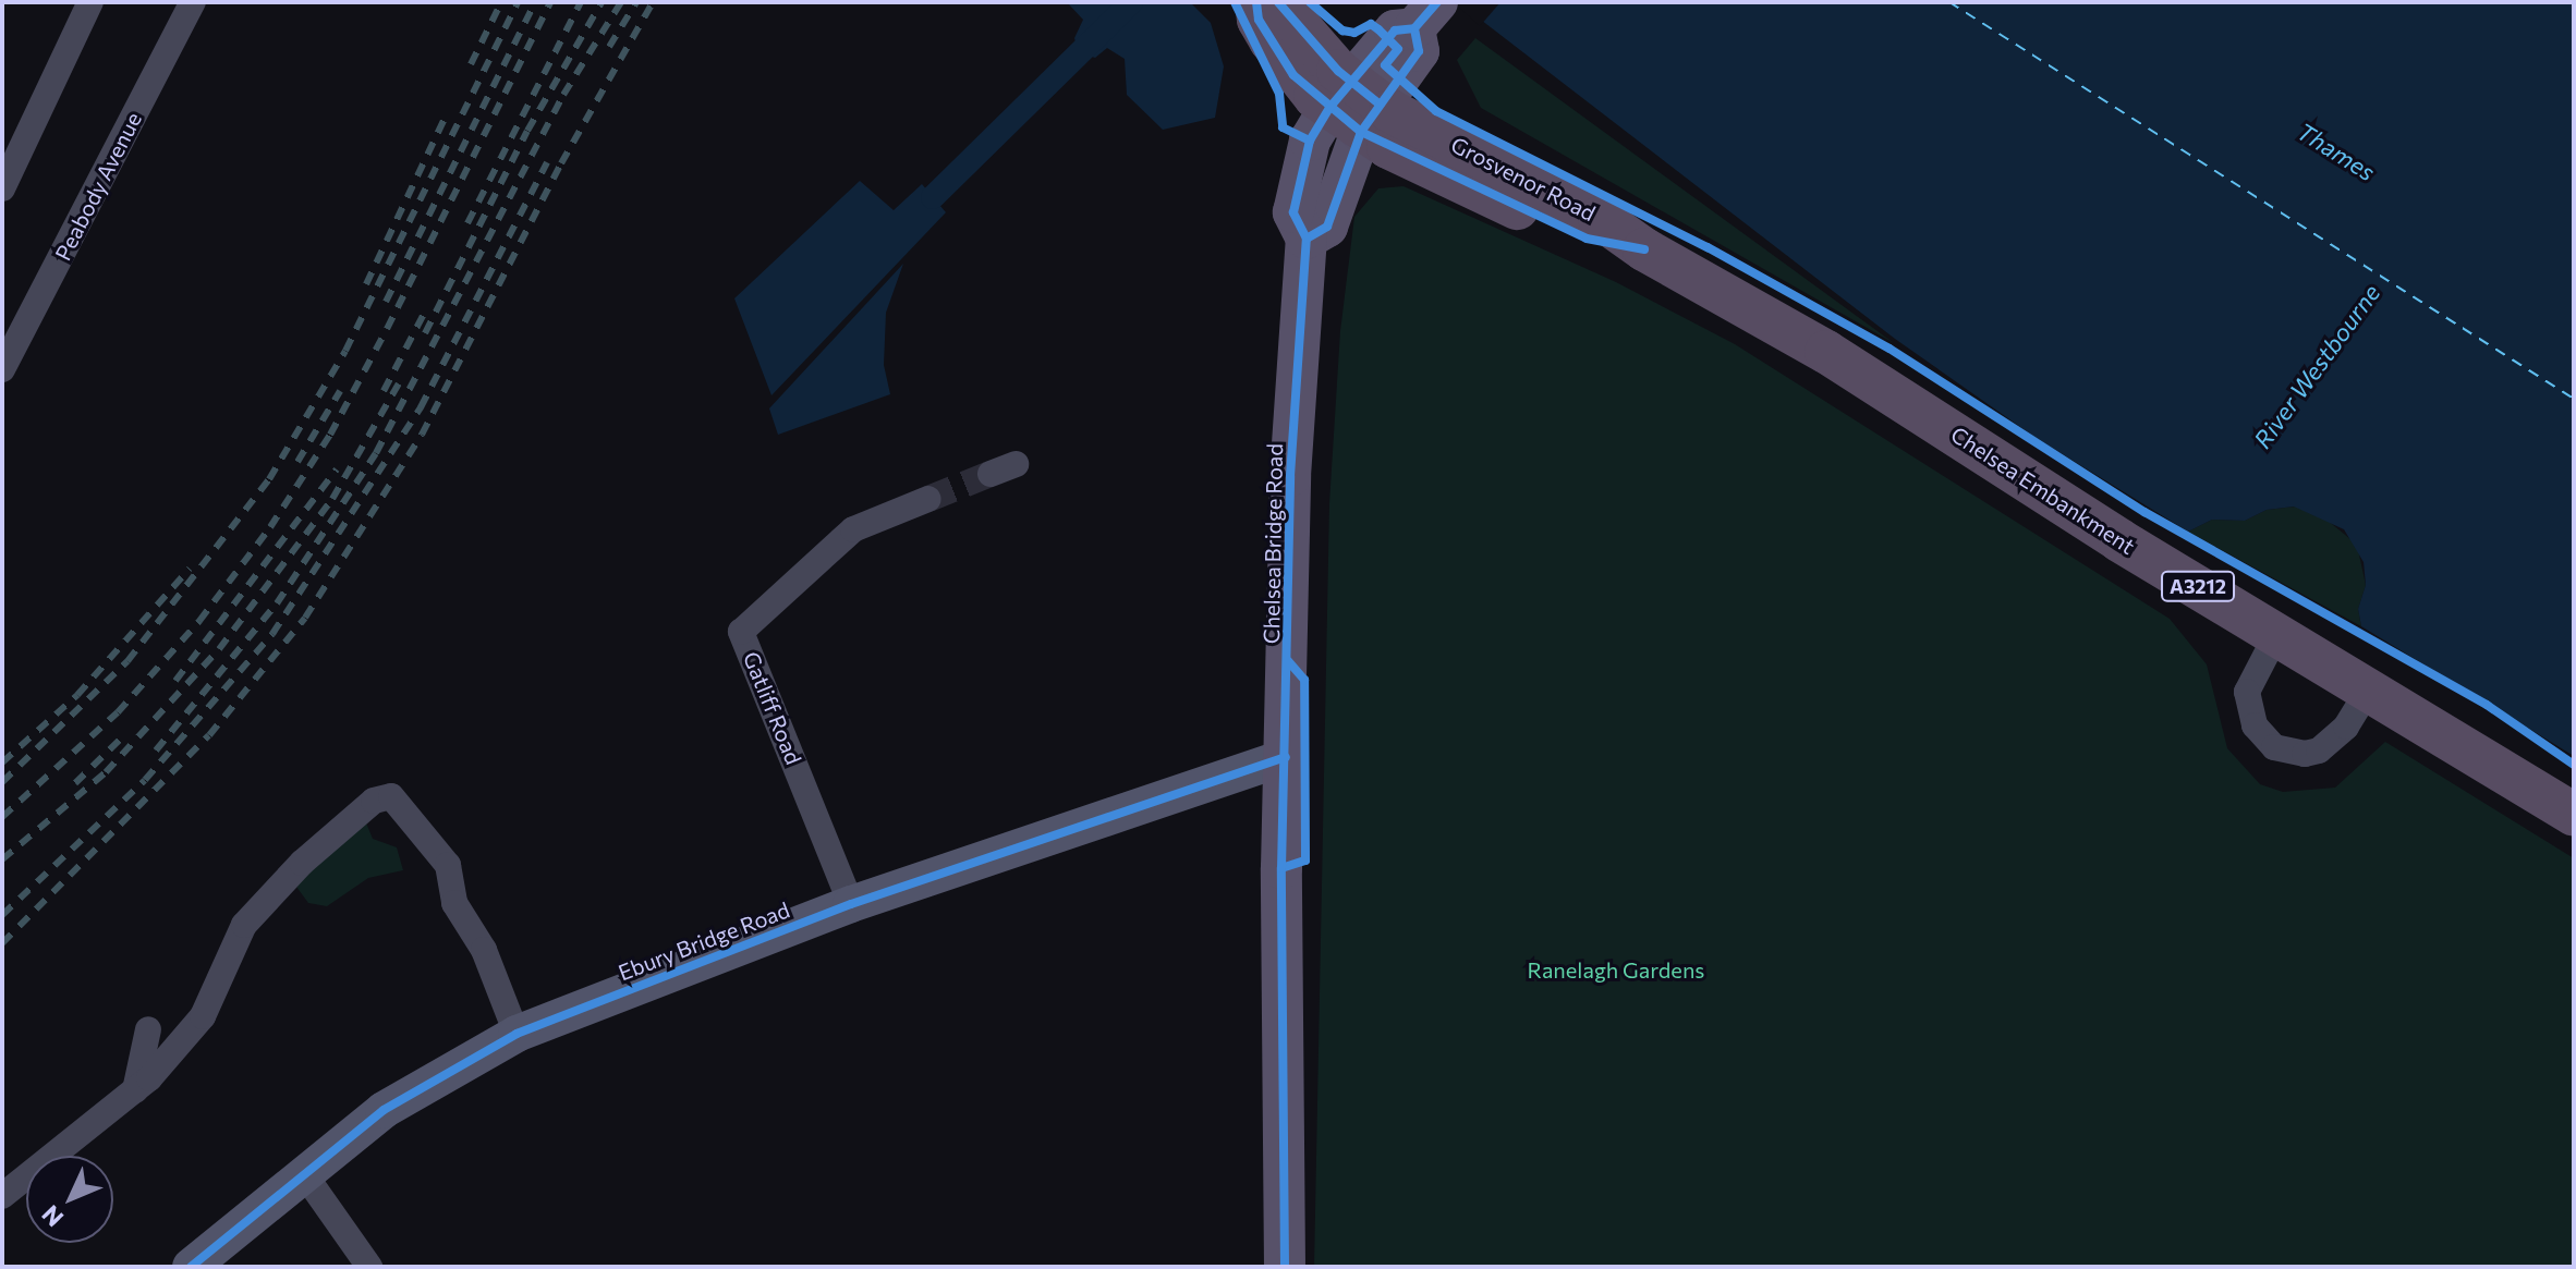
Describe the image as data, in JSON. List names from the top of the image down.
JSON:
{
  "streets": {
    "highway": ["Grosvenor Road", "Chelsea Embankment", "A3212"],
    "main road": ["Chelsea Bridge Road", "Ebury Bridge Road"],
    "street": ["Peabody Avenue", "Gatliff Road"]
  },
  "crossings": [
    ["Grosvenor Road", "Chelsea Embankment"],
    ["Grosvenor Road", "Chelsea Bridge Road"],
    ["Chelsea Bridge Road", "Ebury Bridge Road"],
    ["Gatliff Road", "Ebury Bridge Road"]
  ],
  "water": ["Thames", "River Westbourne"],
  "parks": ["Ranelagh Gardens"],
  "north": "bottom left"
}
